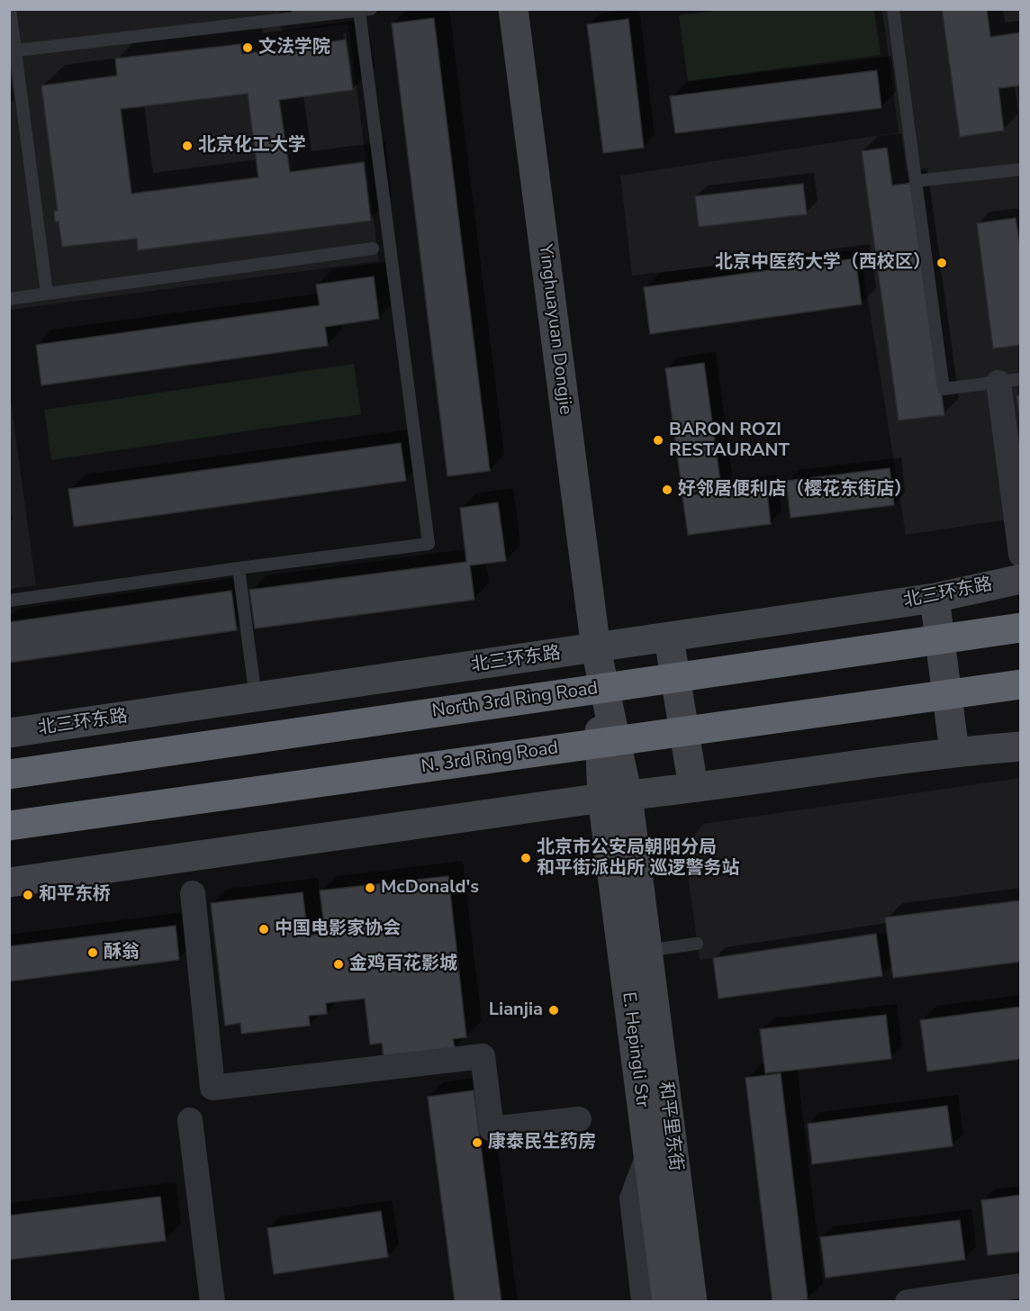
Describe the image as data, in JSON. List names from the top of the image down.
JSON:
{
  "streets": {
    "highway": ["North 3rd Ring Road", "N. 3rd Ring Road"],
    "street": [
      "Yinghuayuan Dongjie",
      "北三环东路",
      "E. Hepingli Str",
      "和平里东街"
    ]
  },
  "crossings": [
    ["Yinghuayuan Dongjie", "北三环东路"],
    ["Yinghuayuan Dongjie", "E. Hepingli Str"],
    ["E. Hepingli Str", "和平里东街"]
  ],
  "places": [
    "文法学院",
    "北京化工大学",
    "北京中医药大学（西校区）",
    "BARON ROZI RESTAURANT",
    "好邻居便利店（樱花东街店）",
    "北京市公安局朝阳分局 和平街派出所 巡逻警务站",
    "McDonald's",
    "和平东桥",
    "中国电影家协会",
    "酥翁",
    "金鸡百花影城",
    "Lianjia",
    "康泰民生药房"
  ]
}
